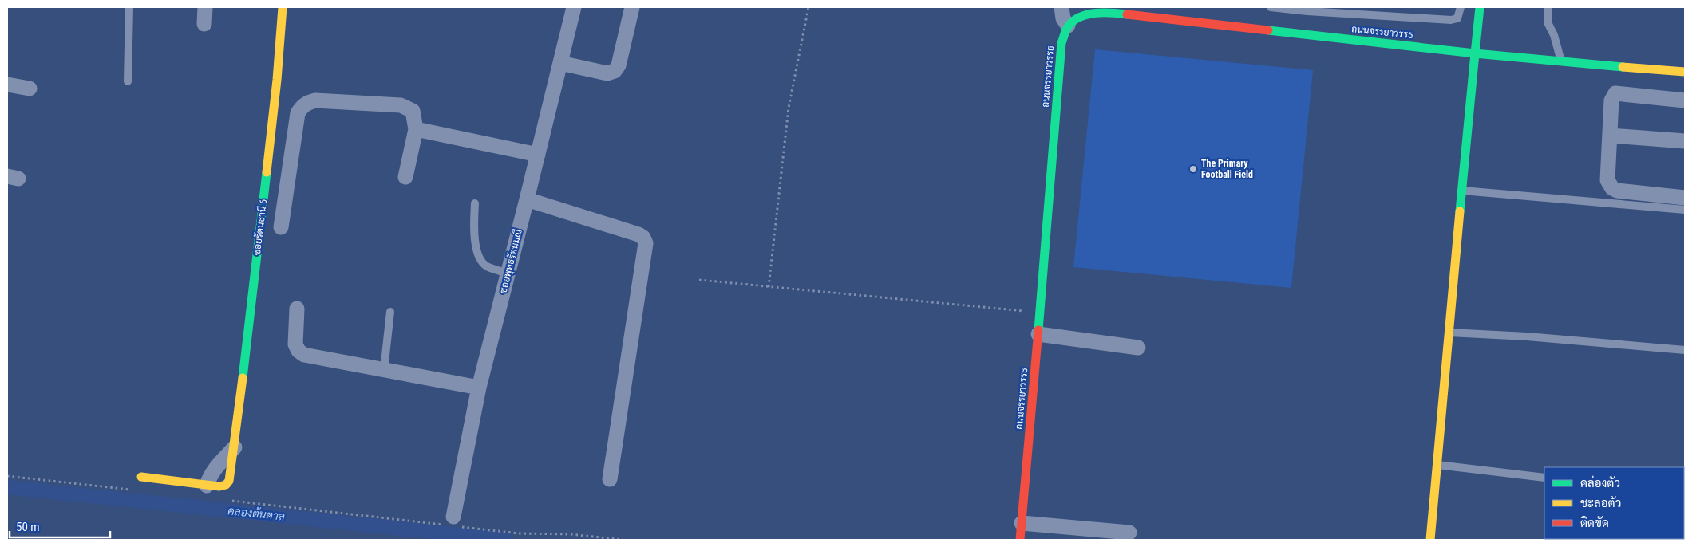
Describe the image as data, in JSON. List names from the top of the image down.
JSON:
{
  "streets": {
    "street": ["ถนนจรรยาวรรธ", "ซอยรัตนธานี 6", "ซอยพุทธรัตนมณี"]
  },
  "water": ["คลองต้นตาล"],
  "places": ["The Primary Football Field"],
  "legend": ["คล่องตัว", "ชะลอตัว", "ติดขัด"],
  "scale_bar": "50 m"
}
